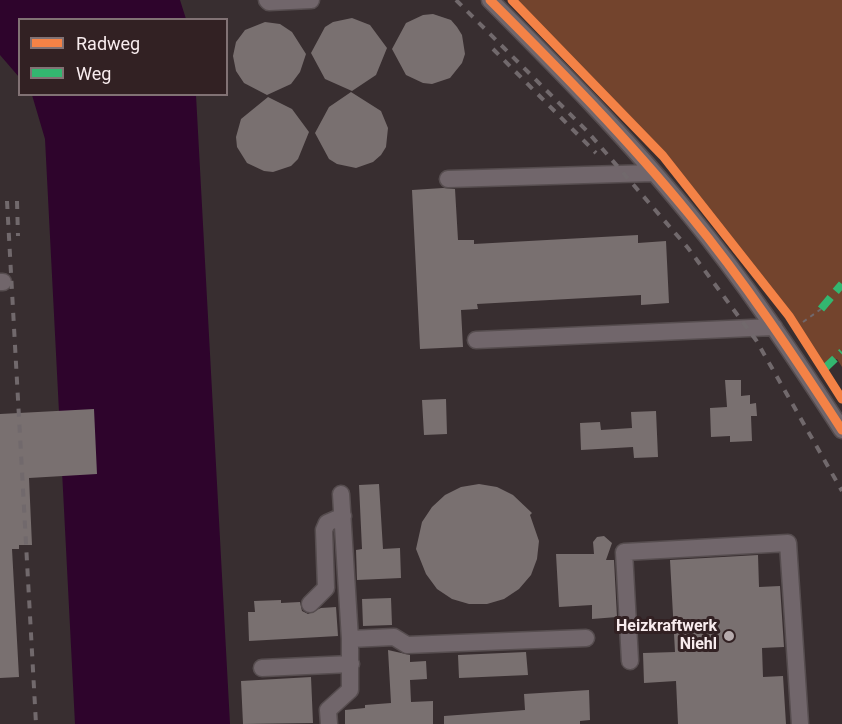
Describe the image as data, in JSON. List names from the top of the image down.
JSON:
{
  "places": ["Heizkraftwerk Niehl"],
  "legend": ["Radweg", "Weg"]
}
